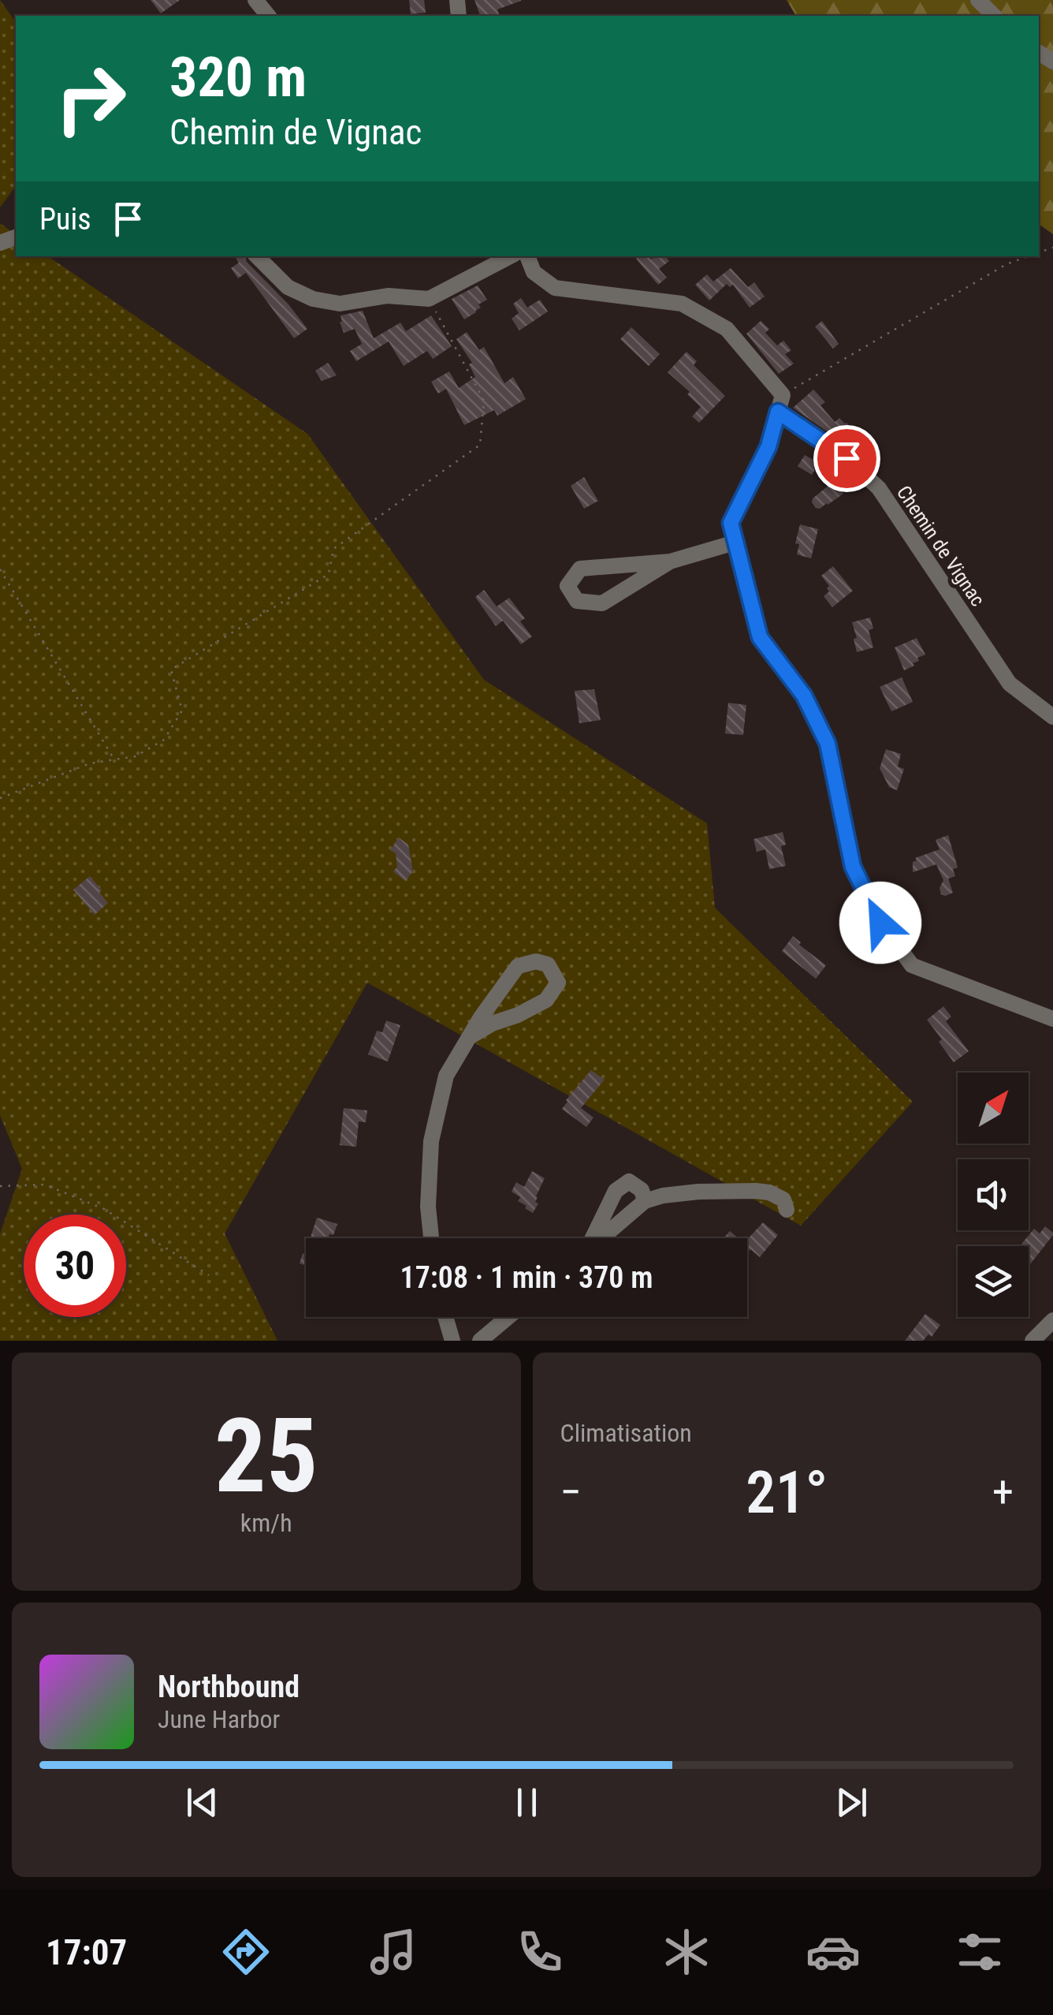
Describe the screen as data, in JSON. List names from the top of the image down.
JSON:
{
  "streets": {
    "street": ["Chemin de Vignac"]
  },
  "north": "top right",
  "page": {
    "turn": ["320 m", "Chemin de Vignac"],
    "then": "Puis",
    "limit": "30",
    "trip": "17:08 · 1 min · 370 m",
    "tile": [
      ["25", "km/h"],
      "Climatisation"
    ],
    "heat": ["−", "21°", "+"],
    "song": ["Northbound", "June Harbor"],
    "tabs": "17:07"
  }
}
